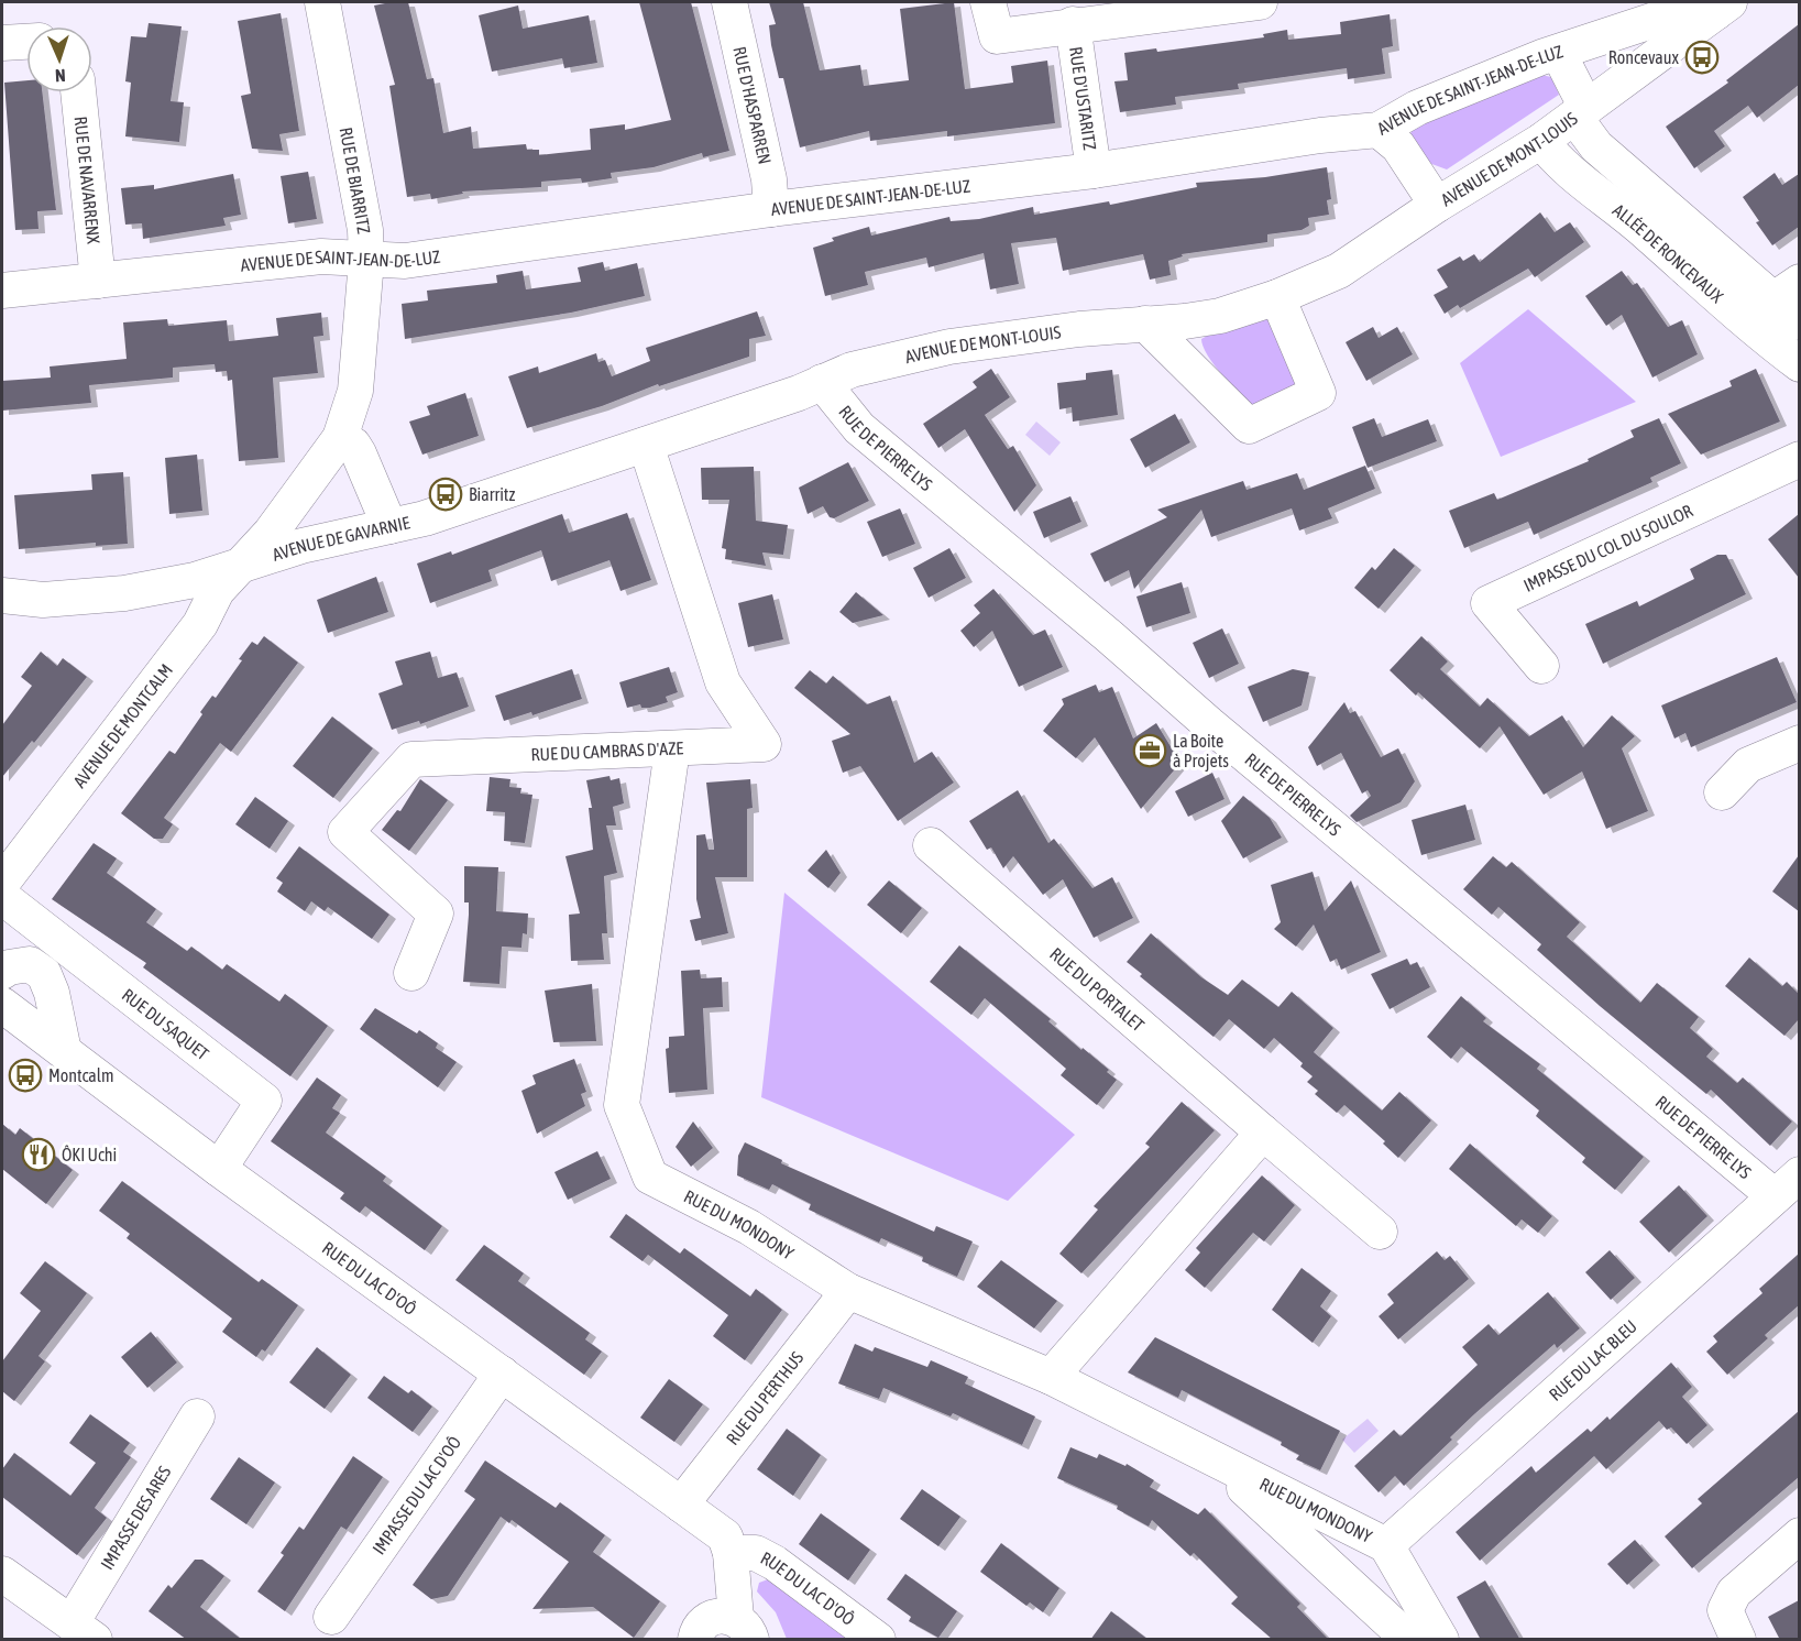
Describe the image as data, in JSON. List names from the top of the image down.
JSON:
{
  "streets": {
    "street": [
      "AVENUE DE SAINT-JEAN-DE-LUZ",
      "RUE D'USTARITZ",
      "RUE D'HASPARREN",
      "AVENUE DE MONT-LOUIS",
      "RUE DE NAVARRENX",
      "RUE DE BIARRITZ",
      "ALLÉE DE RONCEVAUX",
      "RUE DE PIERRE LYS",
      "AVENUE DE GAVARNIE",
      "IMPASSE DU COL DU SOULOR",
      "AVENUE DE MONTCALM",
      "RUE DU CAMBRAS D'AZE",
      "RUE DU PORTALET",
      "RUE DU SAQUET",
      "RUE DU MONDONY",
      "RUE DU LAC D'OÔ",
      "RUE DU LAC BLEU",
      "RUE DU PERTHUS",
      "IMPASSE DU LAC D'OÔ",
      "IMPASSE DES ARES"
    ]
  },
  "crossings": [
    ["AVENUE DE SAINT-JEAN-DE-LUZ", "RUE D'USTARITZ"],
    ["AVENUE DE SAINT-JEAN-DE-LUZ", "RUE D'HASPARREN"],
    ["AVENUE DE SAINT-JEAN-DE-LUZ", "AVENUE DE MONT-LOUIS"],
    ["AVENUE DE SAINT-JEAN-DE-LUZ", "RUE DE NAVARRENX"],
    ["AVENUE DE SAINT-JEAN-DE-LUZ", "RUE DE BIARRITZ"],
    ["AVENUE DE SAINT-JEAN-DE-LUZ", "ALLÉE DE RONCEVAUX"],
    ["AVENUE DE MONT-LOUIS", "ALLÉE DE RONCEVAUX"],
    ["AVENUE DE MONT-LOUIS", "RUE DE PIERRE LYS"],
    ["AVENUE DE MONT-LOUIS", "AVENUE DE GAVARNIE"],
    ["RUE DE BIARRITZ", "AVENUE DE GAVARNIE"],
    ["RUE DE BIARRITZ", "AVENUE DE MONTCALM"],
    ["RUE DE PIERRE LYS", "AVENUE DE GAVARNIE"],
    ["RUE DE PIERRE LYS", "RUE DU LAC BLEU"],
    ["AVENUE DE GAVARNIE", "AVENUE DE MONTCALM"],
    ["AVENUE DE GAVARNIE", "RUE DU CAMBRAS D'AZE"],
    ["RUE DU CAMBRAS D'AZE", "RUE DU MONDONY"],
    ["RUE DU SAQUET", "RUE DU LAC D'OÔ"],
    ["RUE DU MONDONY", "RUE DU LAC BLEU"],
    ["RUE DU MONDONY", "RUE DU PERTHUS"],
    ["RUE DU LAC D'OÔ", "RUE DU PERTHUS"],
    ["RUE DU LAC D'OÔ", "IMPASSE DU LAC D'OÔ"]
  ],
  "places": {
    "bus stop": ["Roncevaux", "Biarritz", "Montcalm"],
    "office": ["La Boite à Projets"],
    "restaurant": ["ÔKI Uchi"]
  },
  "north": "bottom"
}
